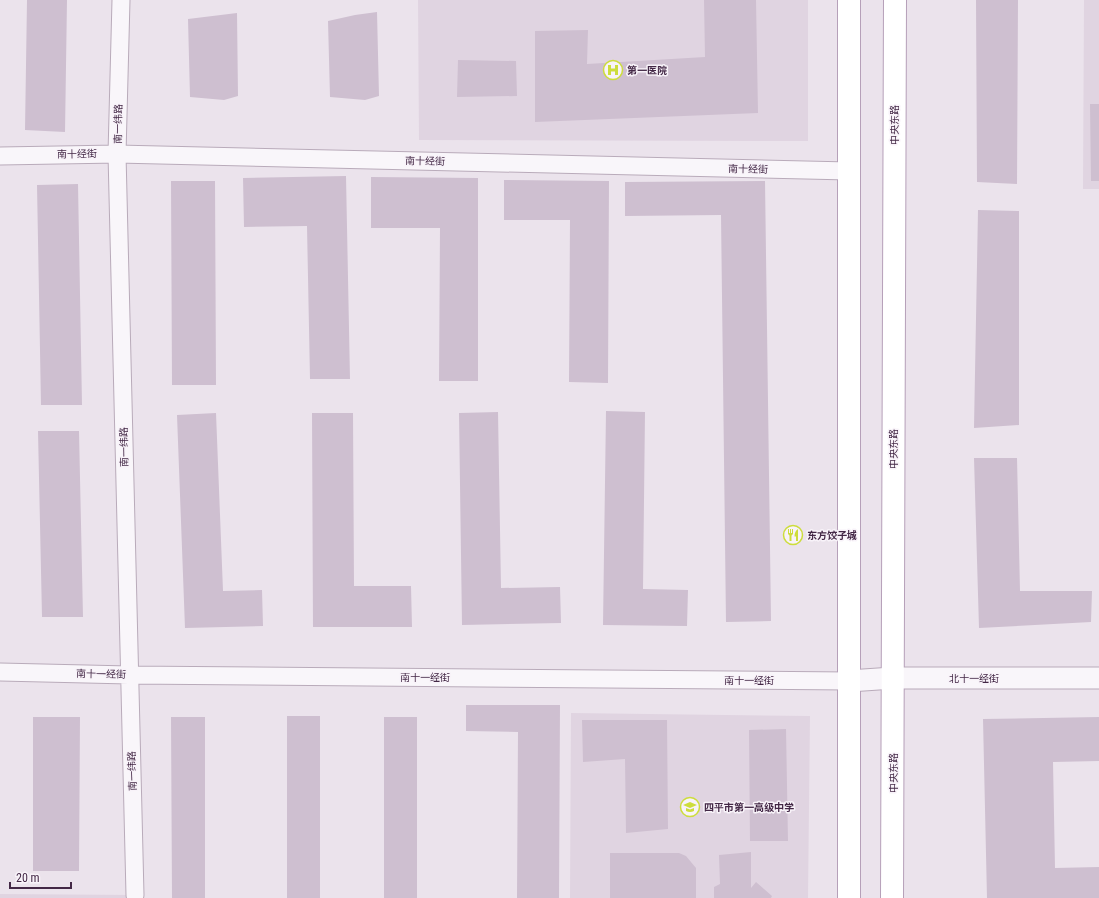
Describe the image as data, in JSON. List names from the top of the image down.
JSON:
{
  "streets": {
    "main road": ["中央东路"],
    "street": [
      "南一纬路",
      "南十经街",
      "南十一经街",
      "北十一经街"
    ]
  },
  "crossings": [
    ["南一纬路", "南十经街"],
    ["南一纬路", "南十一经街"],
    ["中央东路", "北十一经街"],
    ["南十一经街", "北十一经街"]
  ],
  "places": {
    "hospital": ["第一医院"],
    "restaurant": ["东方饺子城"],
    "school or university": ["四平市第一高级中学"]
  },
  "scale_bar": "20 m"
}
